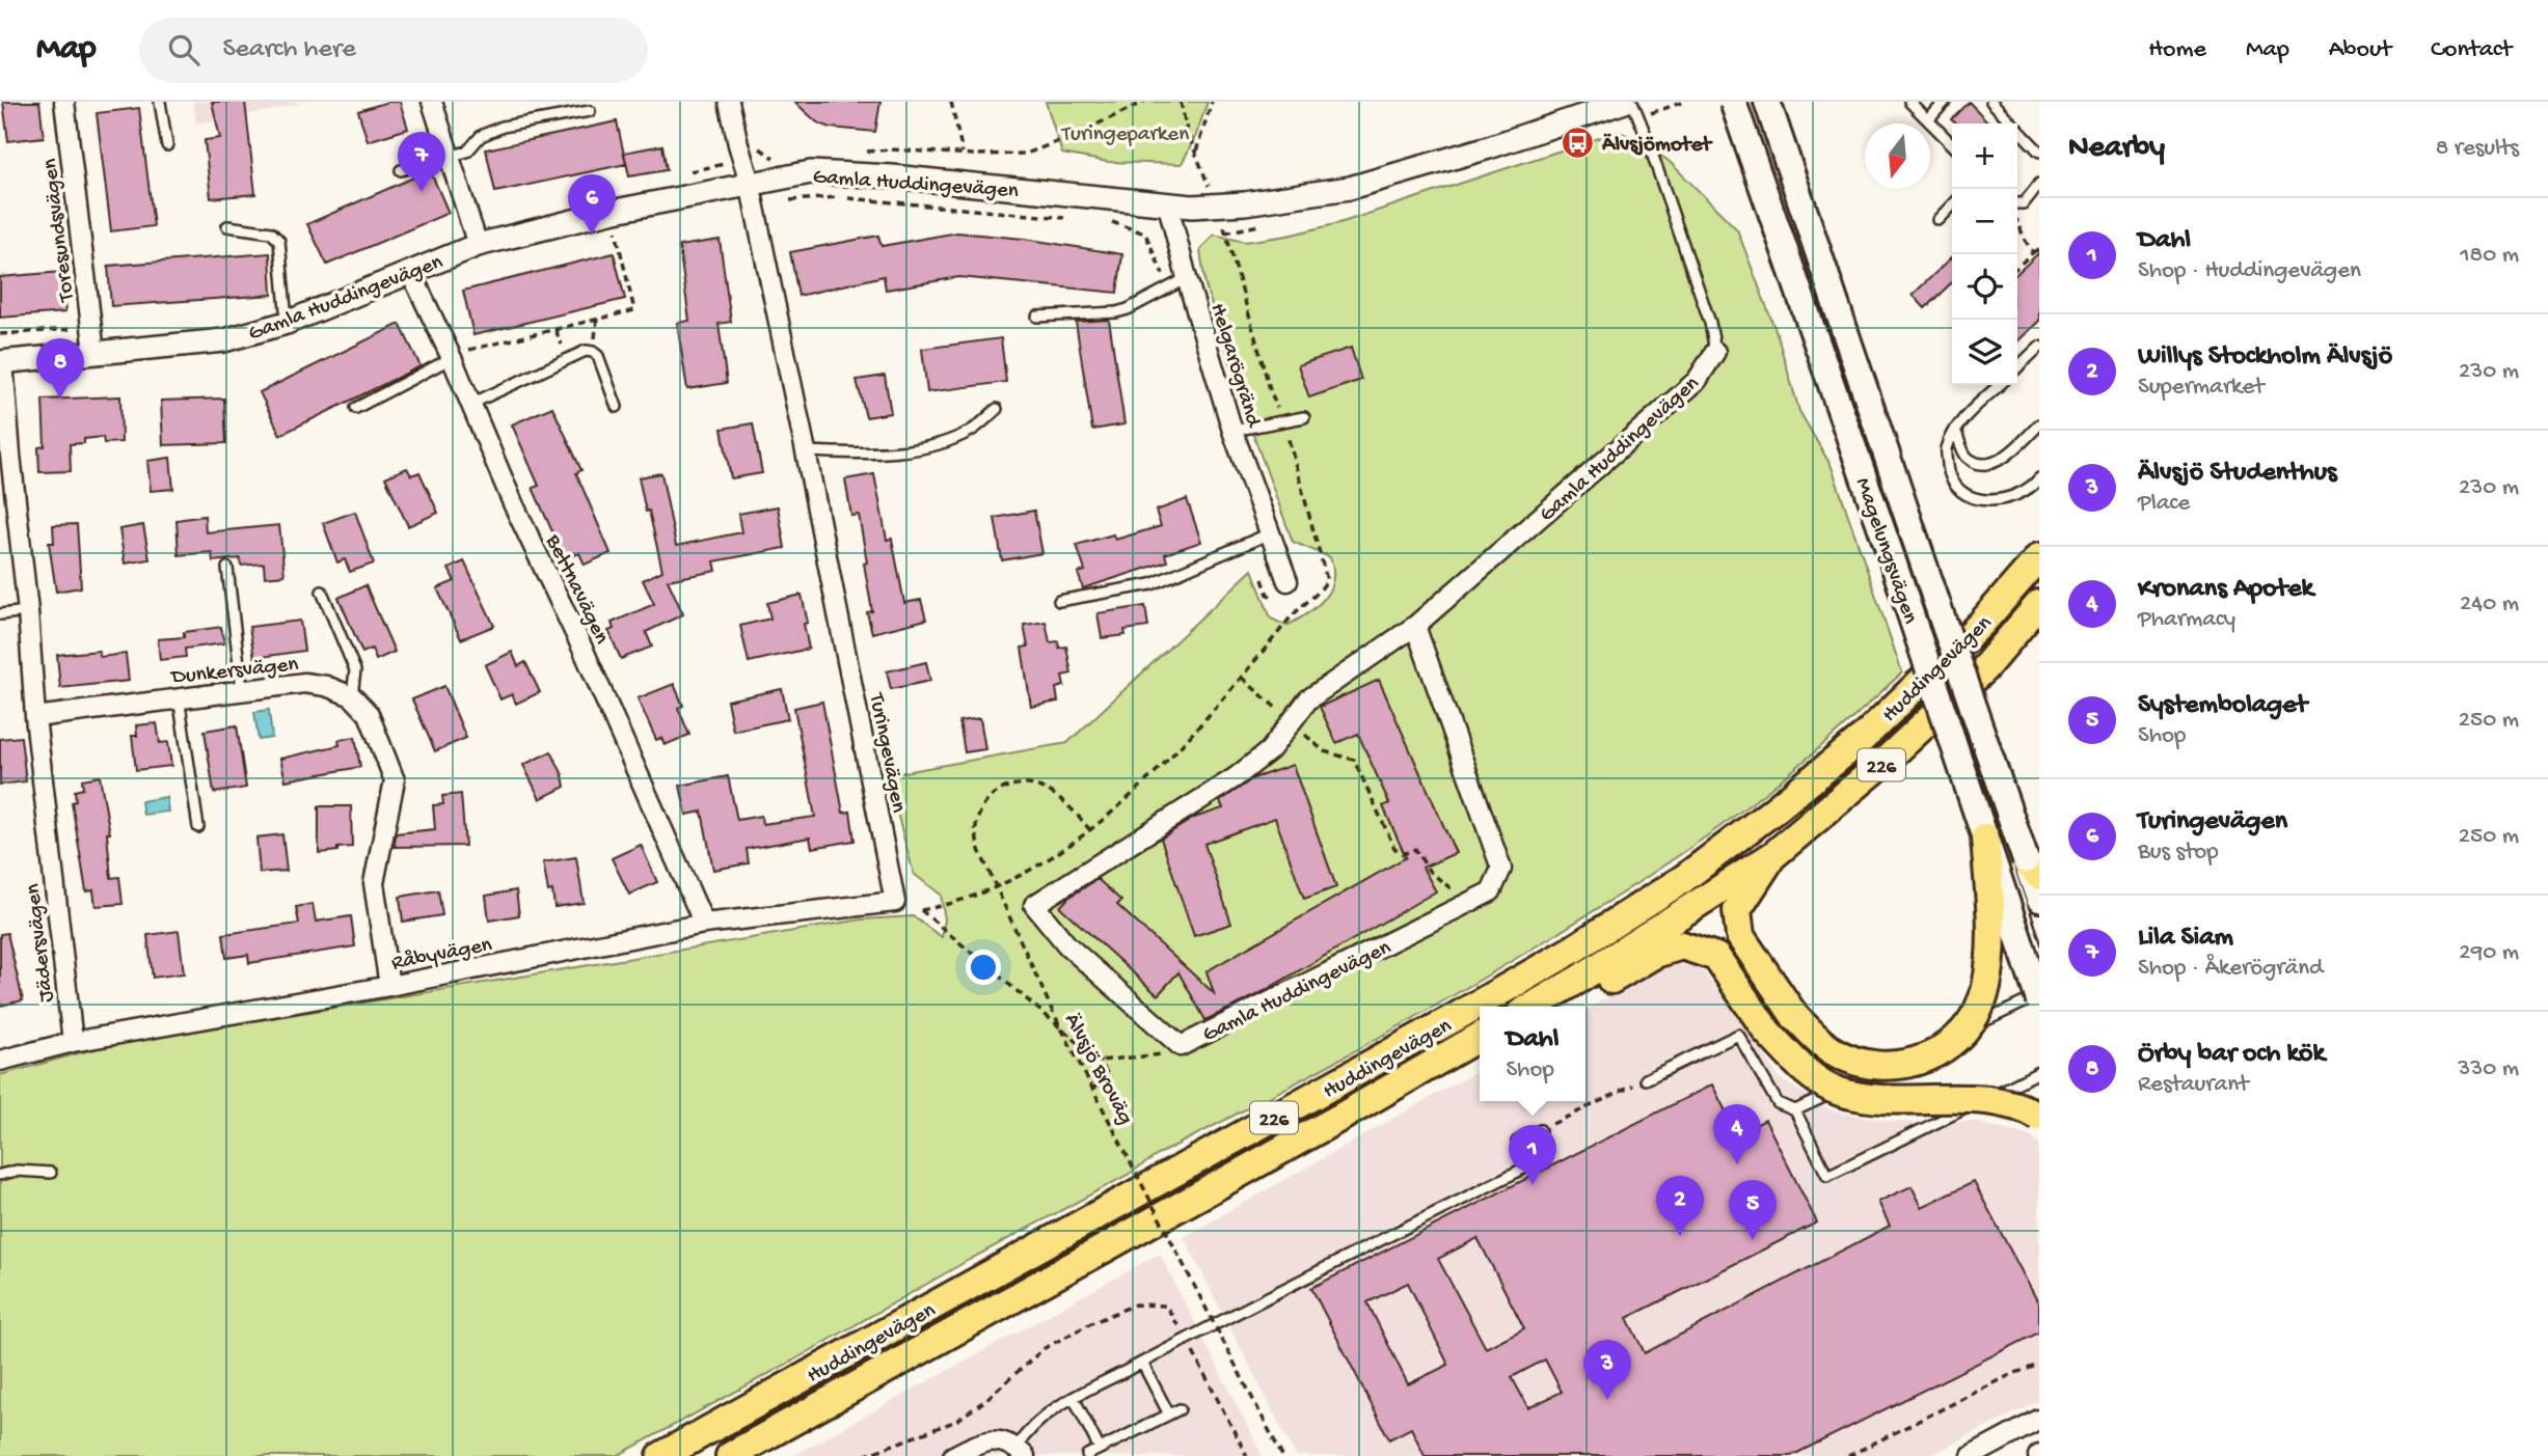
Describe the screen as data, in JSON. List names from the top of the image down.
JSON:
{
  "streets": {
    "main road": ["Magelungsvägen", "Huddingevägen", "226"],
    "street": [
      "Gamla Huddingevägen",
      "Toresundsvägen",
      "Helgarögränd",
      "Bettnavägen",
      "Dunkersvägen",
      "Turingevägen",
      "Jädersvägen",
      "Råbyvägen"
    ],
    "path": ["Älvsjö Broväg"]
  },
  "crossings": [
    ["Gamla Huddingevägen", "Toresundsvägen"],
    ["Gamla Huddingevägen", "Helgarögränd"],
    ["Gamla Huddingevägen", "Bettnavägen"],
    ["Gamla Huddingevägen", "Turingevägen"],
    ["Gamla Huddingevägen", "Jädersvägen"],
    ["Bettnavägen", "Råbyvägen"],
    ["Dunkersvägen", "Jädersvägen"],
    ["Turingevägen", "Råbyvägen"],
    ["Jädersvägen", "Råbyvägen"]
  ],
  "parks": ["Turingeparken"],
  "places": {
    "bus stop": ["Älvsjömotet"]
  },
  "north": "bottom",
  "page": {
    "header": "Map",
    "search": "Search here",
    "nav": [
      "Home",
      "Map",
      "About",
      "Contact"
    ],
    "heading": ["Nearby", "8 results"],
    "map_buttons": ["+", "−"],
    "pins": [
      "7",
      "6",
      "8",
      "4",
      "1",
      "2",
      "5",
      "3"
    ],
    "list": [
      {
        "mark": "1",
        "name": "Dahl",
        "note": "Shop · Huddingevägen",
        "value": "180 m"
      },
      {
        "mark": "2",
        "name": "Willys Stockholm Älvsjö",
        "note": "Supermarket",
        "value": "230 m"
      },
      {
        "mark": "3",
        "name": "Älvsjö Studenthus",
        "note": "Place",
        "value": "230 m"
      },
      {
        "mark": "4",
        "name": "Kronans Apotek",
        "note": "Pharmacy",
        "value": "240 m"
      },
      {
        "mark": "5",
        "name": "Systembolaget",
        "note": "Shop",
        "value": "250 m"
      },
      {
        "mark": "6",
        "name": "Turingevägen",
        "note": "Bus stop",
        "value": "250 m"
      },
      {
        "mark": "7",
        "name": "Lila Siam",
        "note": "Shop · Åkerögränd",
        "value": "290 m"
      },
      {
        "mark": "8",
        "name": "Örby bar och kök",
        "note": "Restaurant",
        "value": "330 m"
      }
    ],
    "popup": ["Dahl", "Shop"]
  }
}
